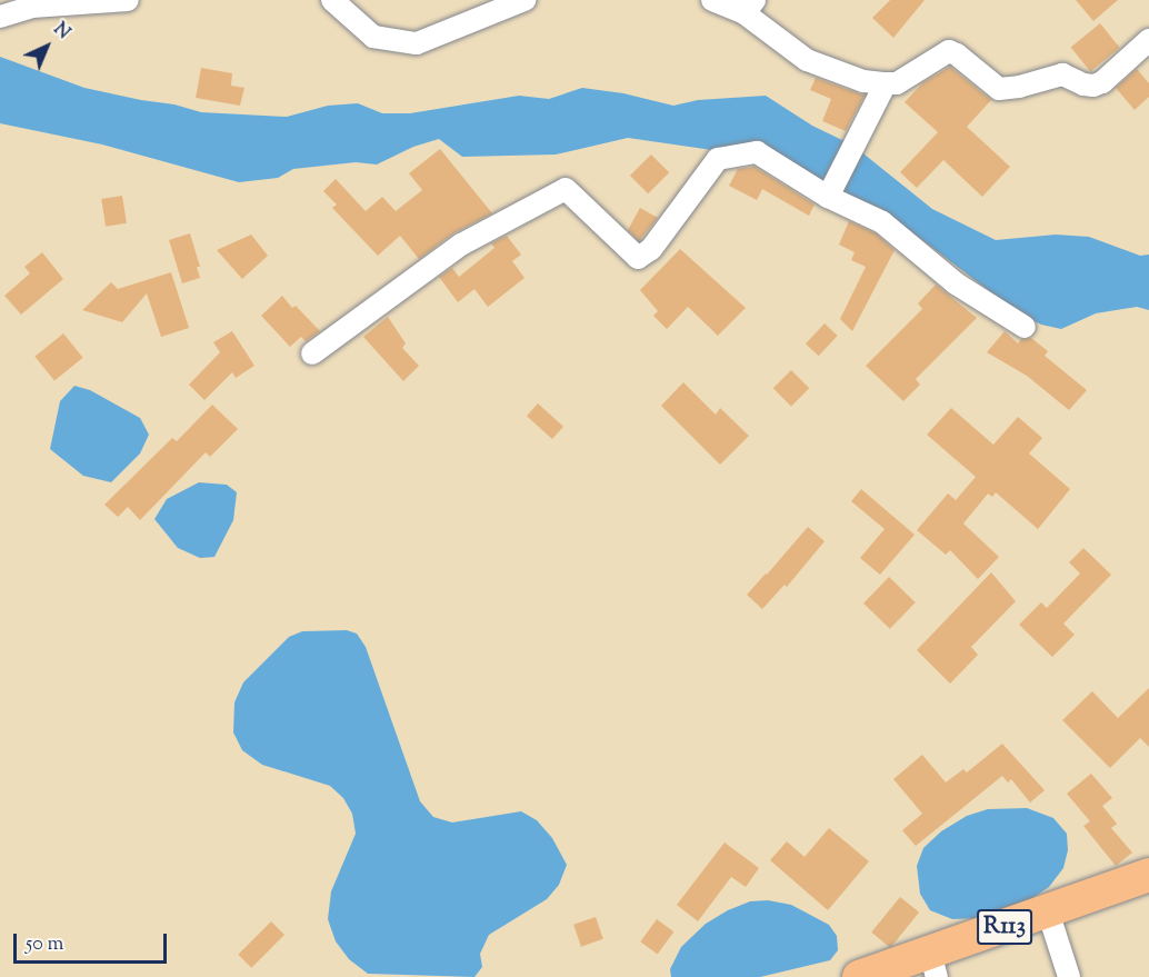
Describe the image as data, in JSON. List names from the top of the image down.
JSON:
{
  "streets": {
    "main road": ["R113"]
  },
  "scale_bar": "50 m",
  "north": "top right"
}
